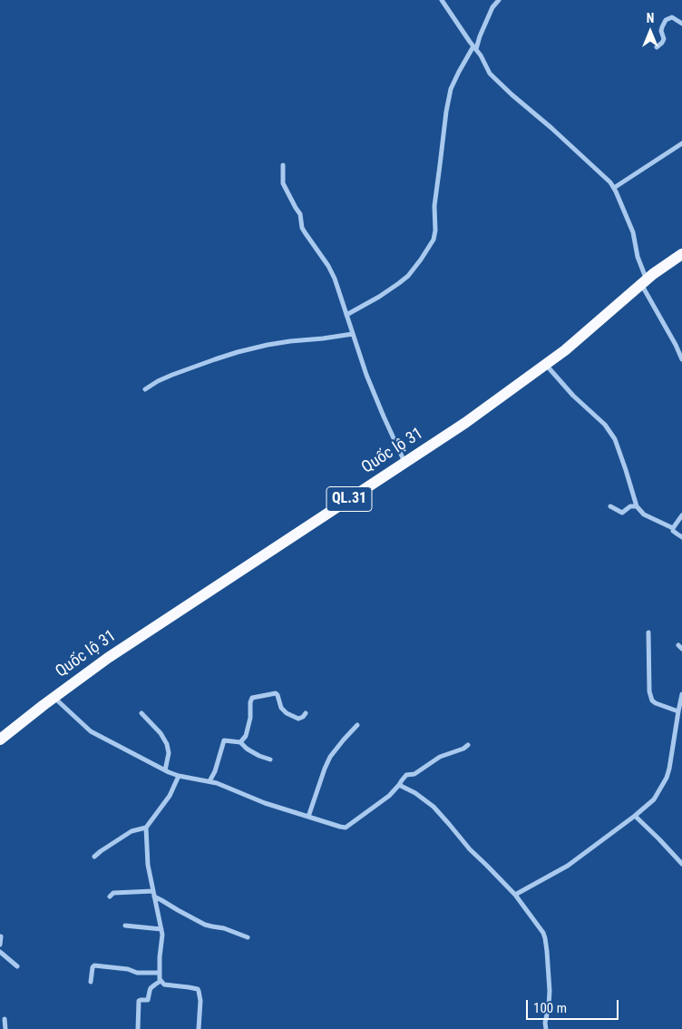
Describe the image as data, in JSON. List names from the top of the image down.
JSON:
{
  "streets": {
    "highway": ["Quốc lộ 31", "QL.31"]
  },
  "scale_bar": "100 m",
  "north": "top"
}
